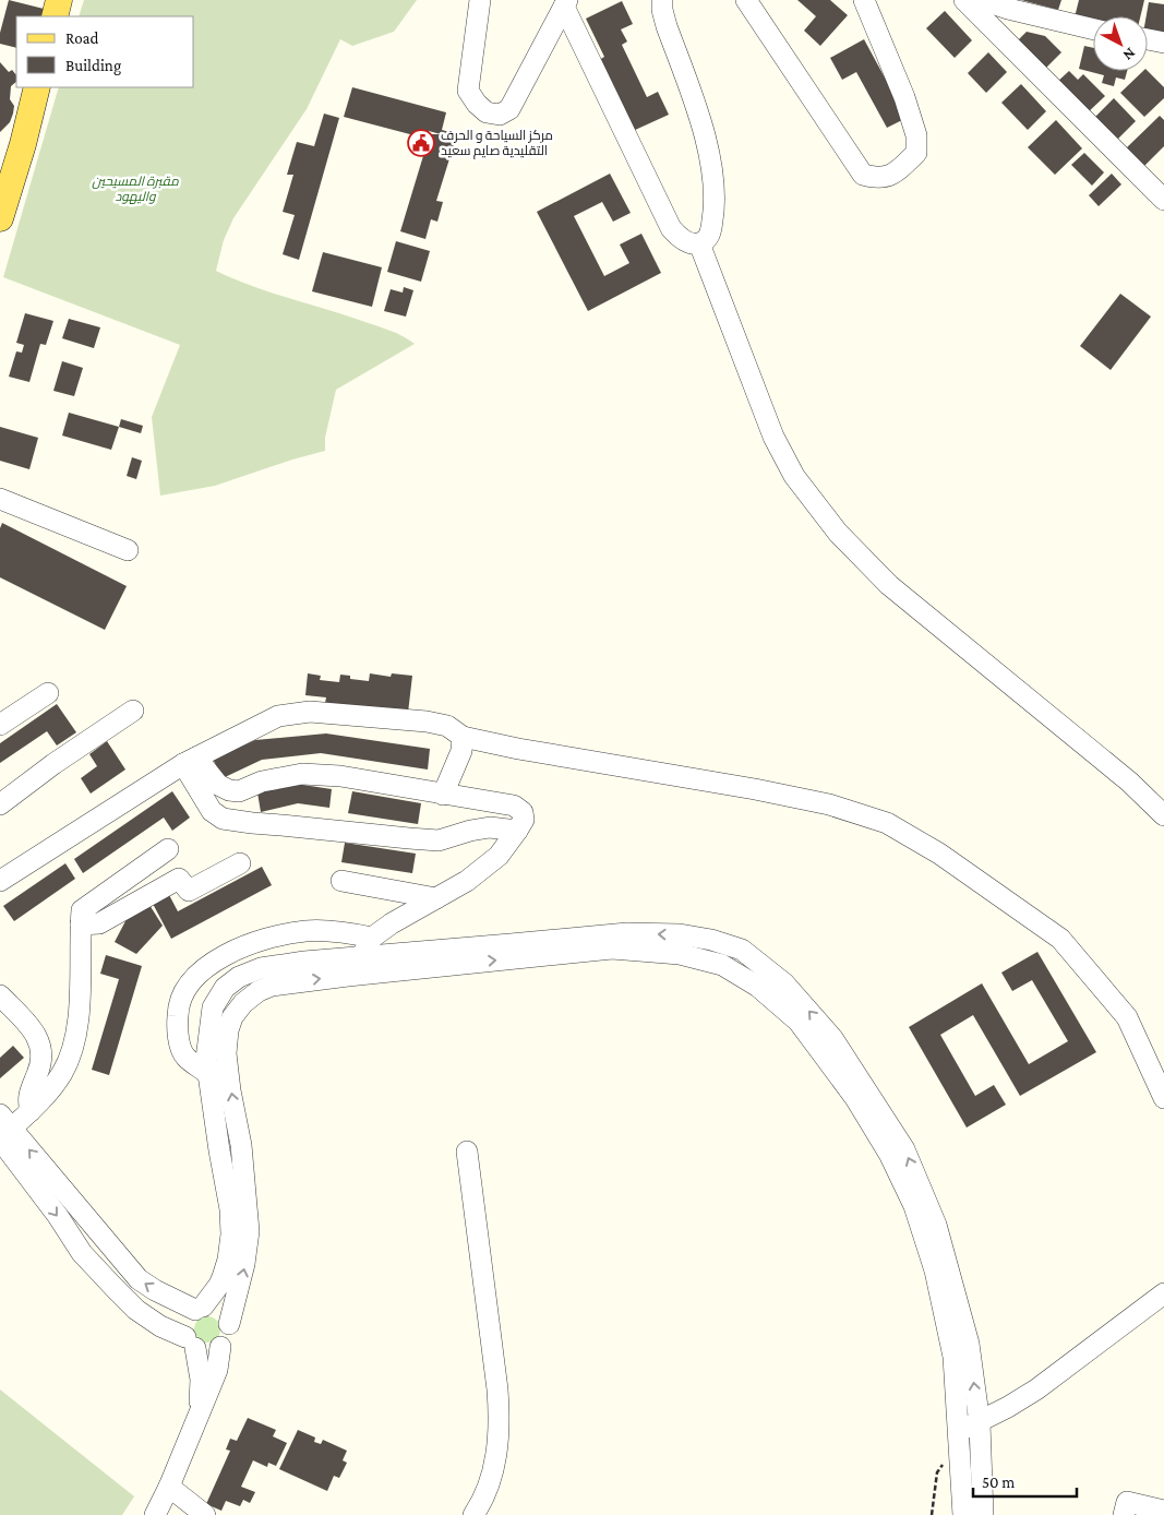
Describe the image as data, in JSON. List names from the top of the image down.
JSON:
{
  "parks": ["مقبرة المسيحين واليهود"],
  "places": {
    "public building": ["مركز السياحة و الحرف التقليدية صايم سعيد"]
  },
  "legend": ["Road", "Building"],
  "scale_bar": "50 m",
  "north": "bottom right"
}
